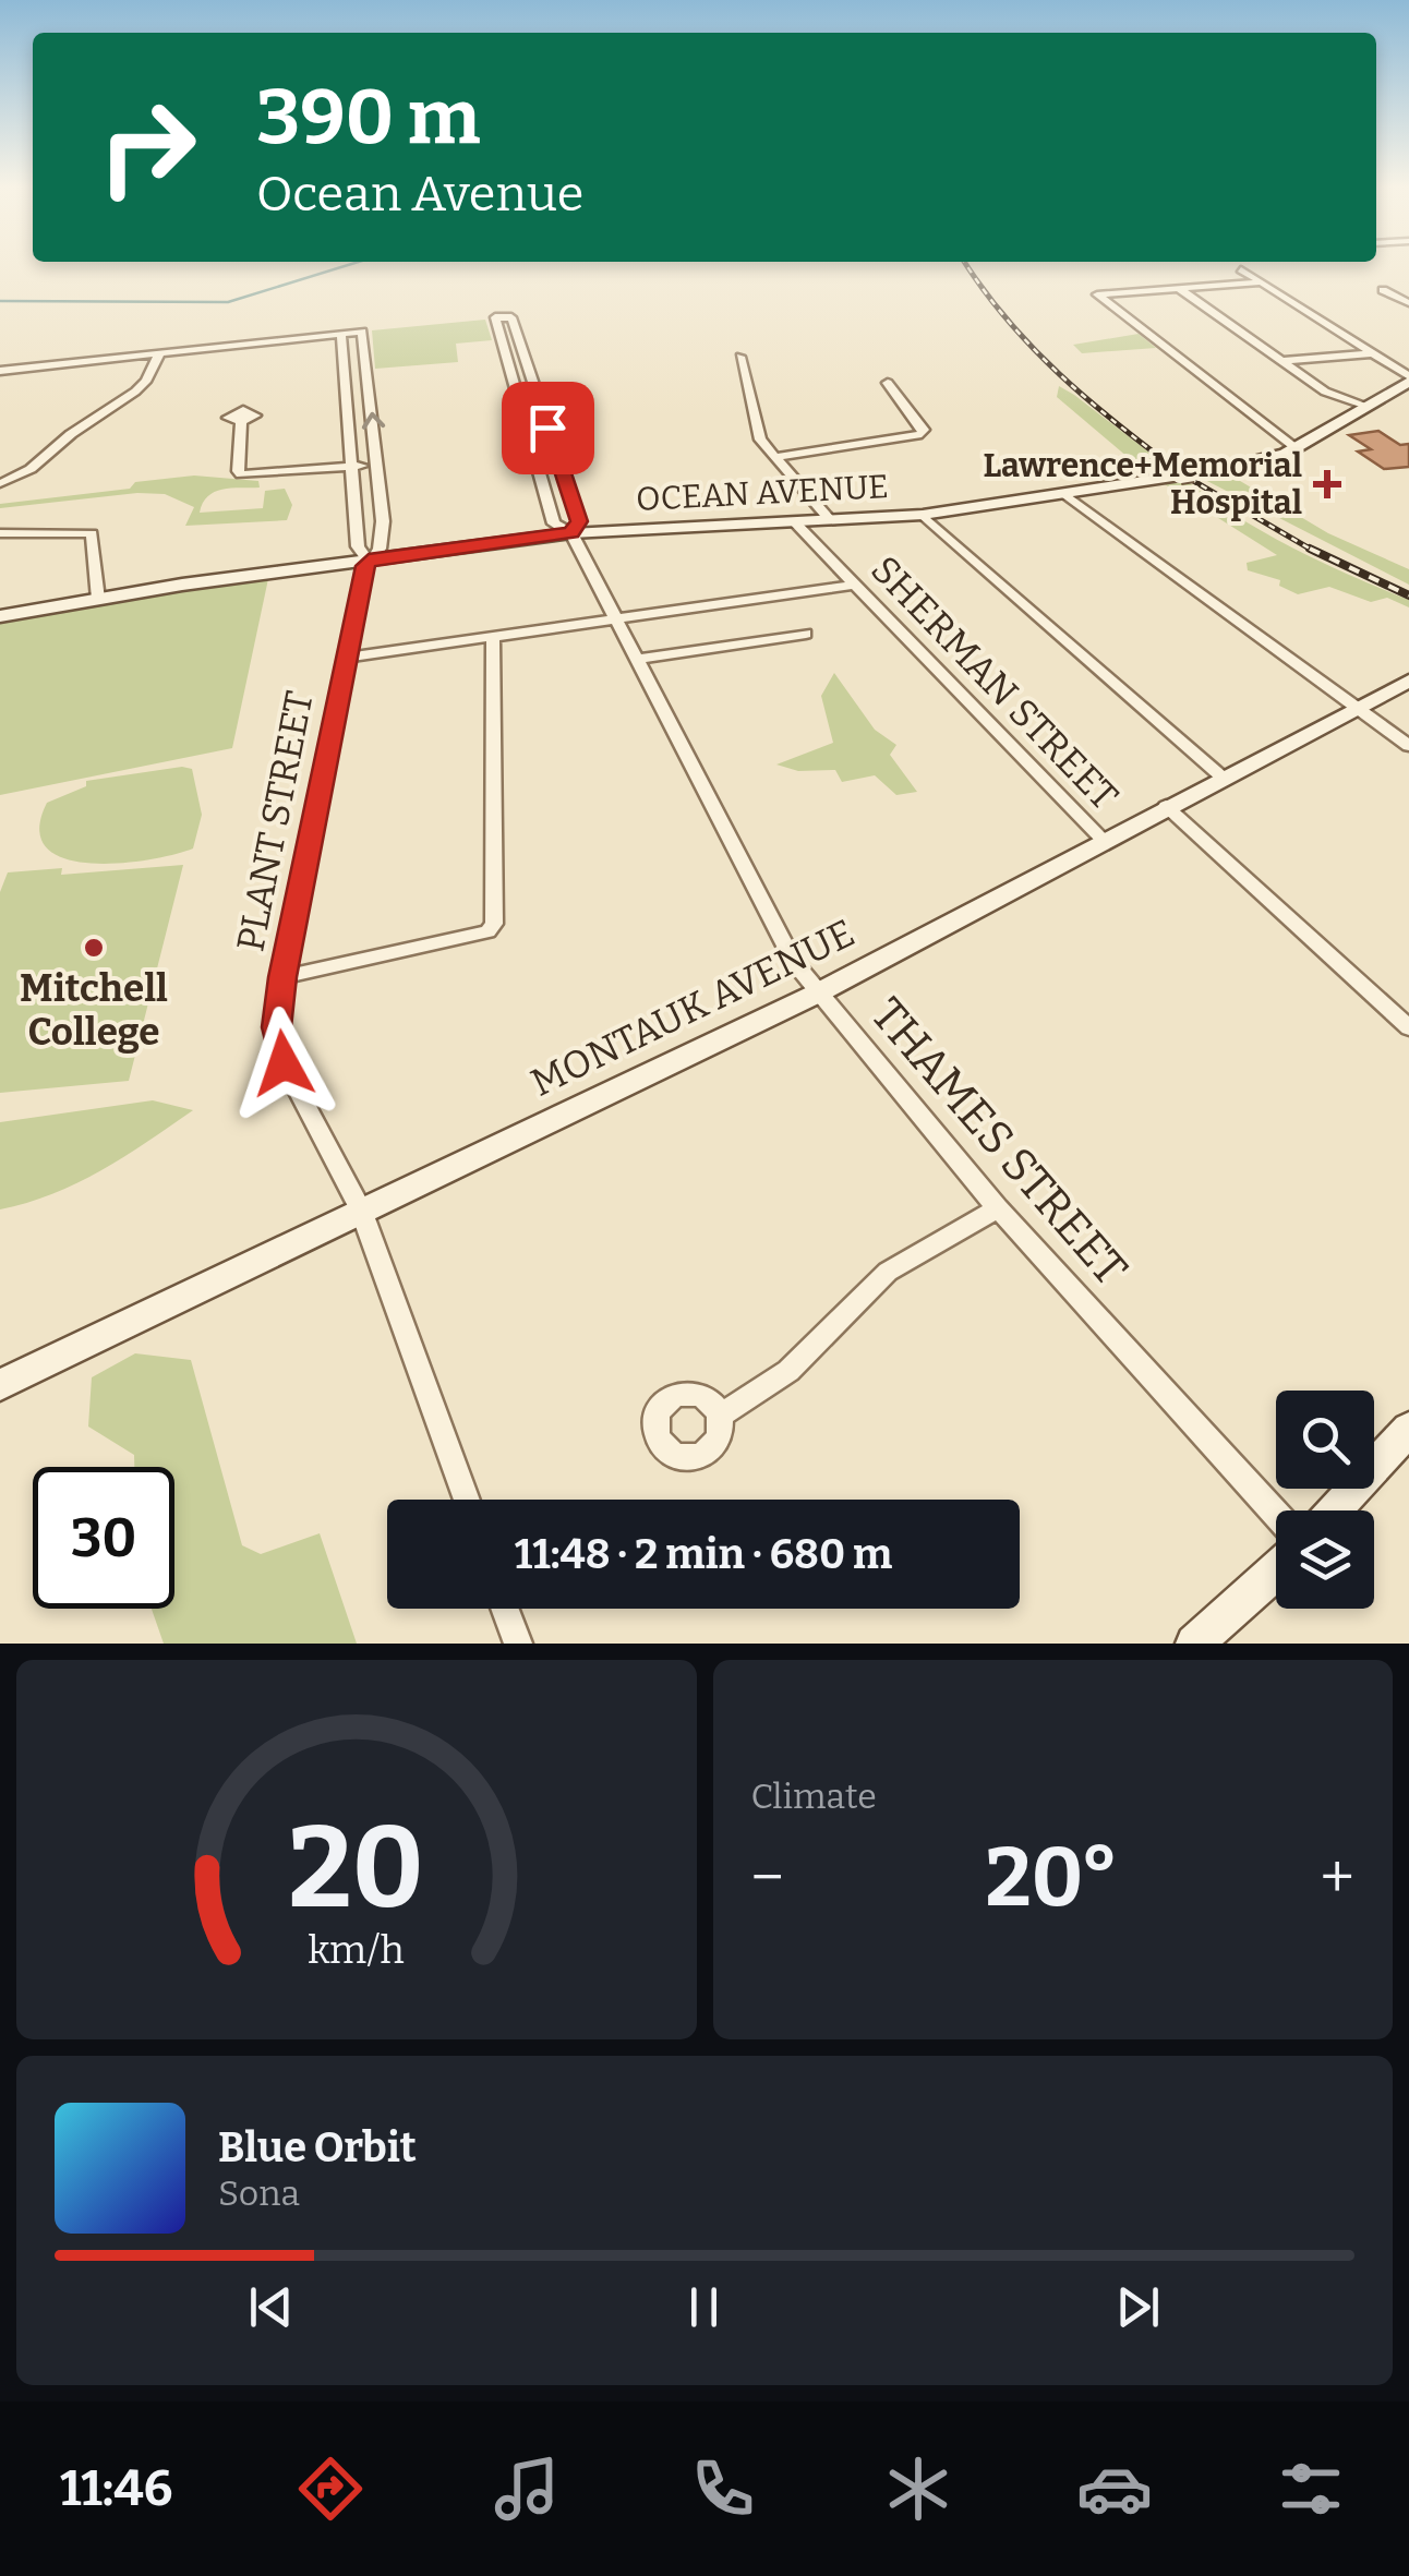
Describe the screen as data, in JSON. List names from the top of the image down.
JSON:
{
  "streets": {
    "main road": ["OCEAN AVENUE", "MONTAUK AVENUE"],
    "street": ["SHERMAN STREET", "PLANT STREET", "THAMES STREET"]
  },
  "crossings": [
    ["OCEAN AVENUE", "SHERMAN STREET"],
    ["OCEAN AVENUE", "PLANT STREET"],
    ["OCEAN AVENUE", "THAMES STREET"],
    ["SHERMAN STREET", "MONTAUK AVENUE"],
    ["PLANT STREET", "MONTAUK AVENUE"],
    ["MONTAUK AVENUE", "THAMES STREET"]
  ],
  "places": {
    "health": ["Lawrence+Memorial Hospital"],
    "other": ["Mitchell College"]
  },
  "page": {
    "turn": ["390 m", "Ocean Avenue"],
    "limit": "30",
    "trip": "11:48 · 2 min · 680 m",
    "tile": "Climate",
    "heat": ["−", "20°", "+"],
    "song": ["Blue Orbit", "Sona"],
    "tabs": "11:46",
    "gauge": ["20", "km/h"]
  }
}
